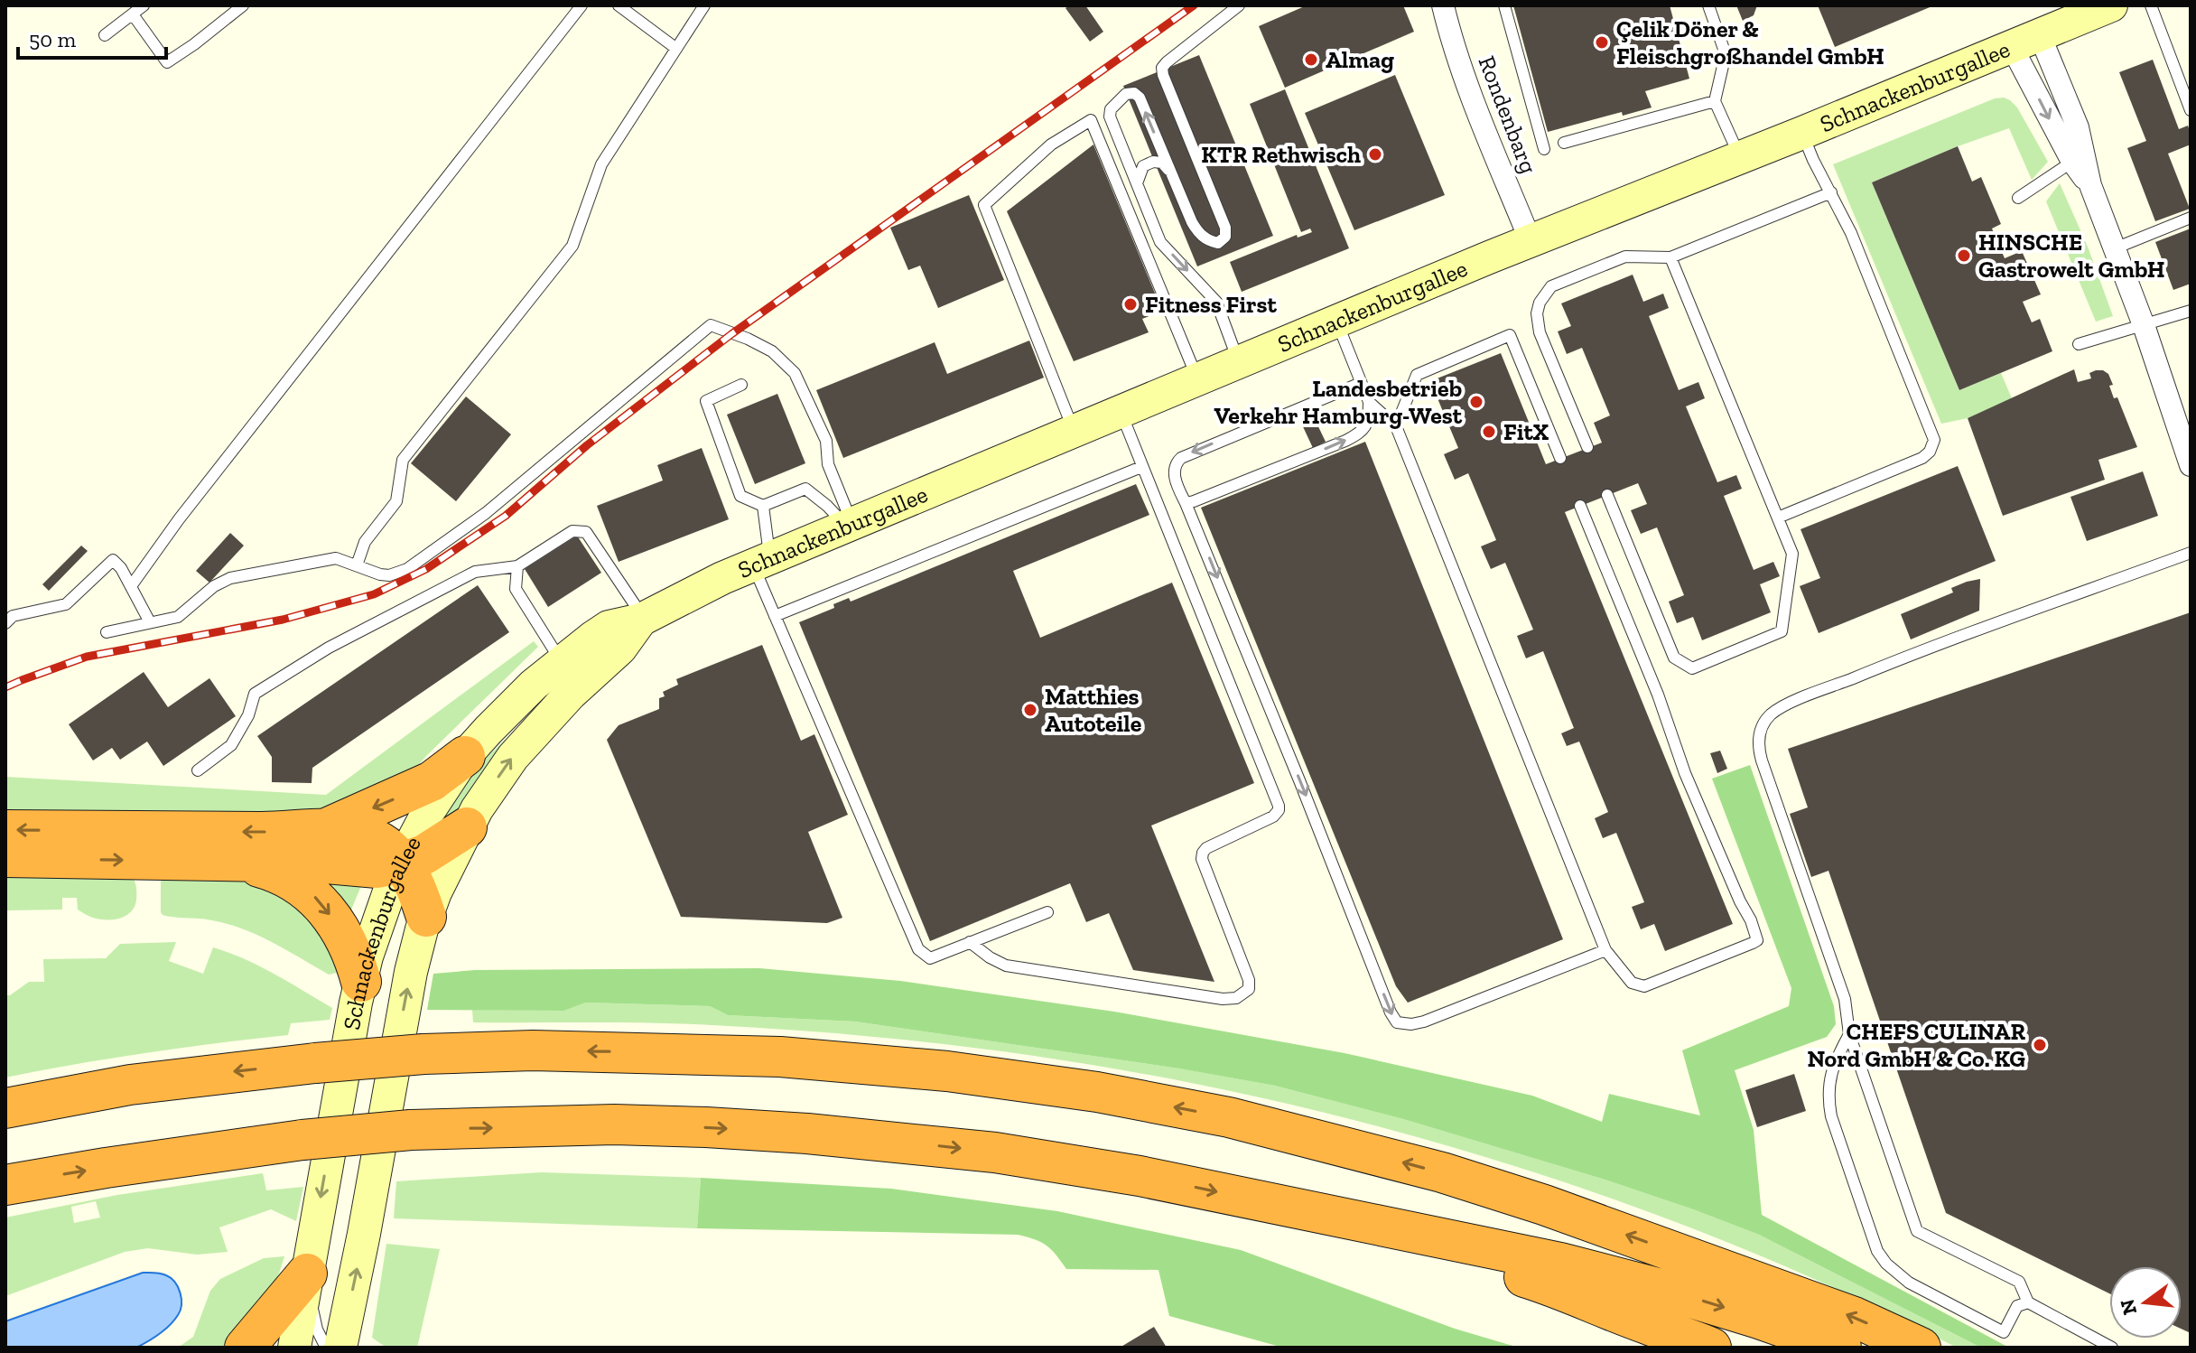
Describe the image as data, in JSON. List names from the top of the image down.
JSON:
{
  "streets": {
    "main road": ["Schnackenburgallee"],
    "street": ["Rondenbarg"]
  },
  "crossings": [
    ["Schnackenburgallee", "Rondenbarg"]
  ],
  "places": [
    "Çelik Döner & Fleischgroßhandel GmbH",
    "Almag",
    "KTR Rethwisch",
    "HINSCHE Gastrowelt GmbH",
    "Fitness First",
    "Landesbetrieb Verkehr Hamburg-West",
    "FitX",
    "Matthies Autoteile",
    "CHEFS CULINAR Nord GmbH & Co. KG"
  ],
  "scale_bar": "50 m",
  "north": "left"
}
